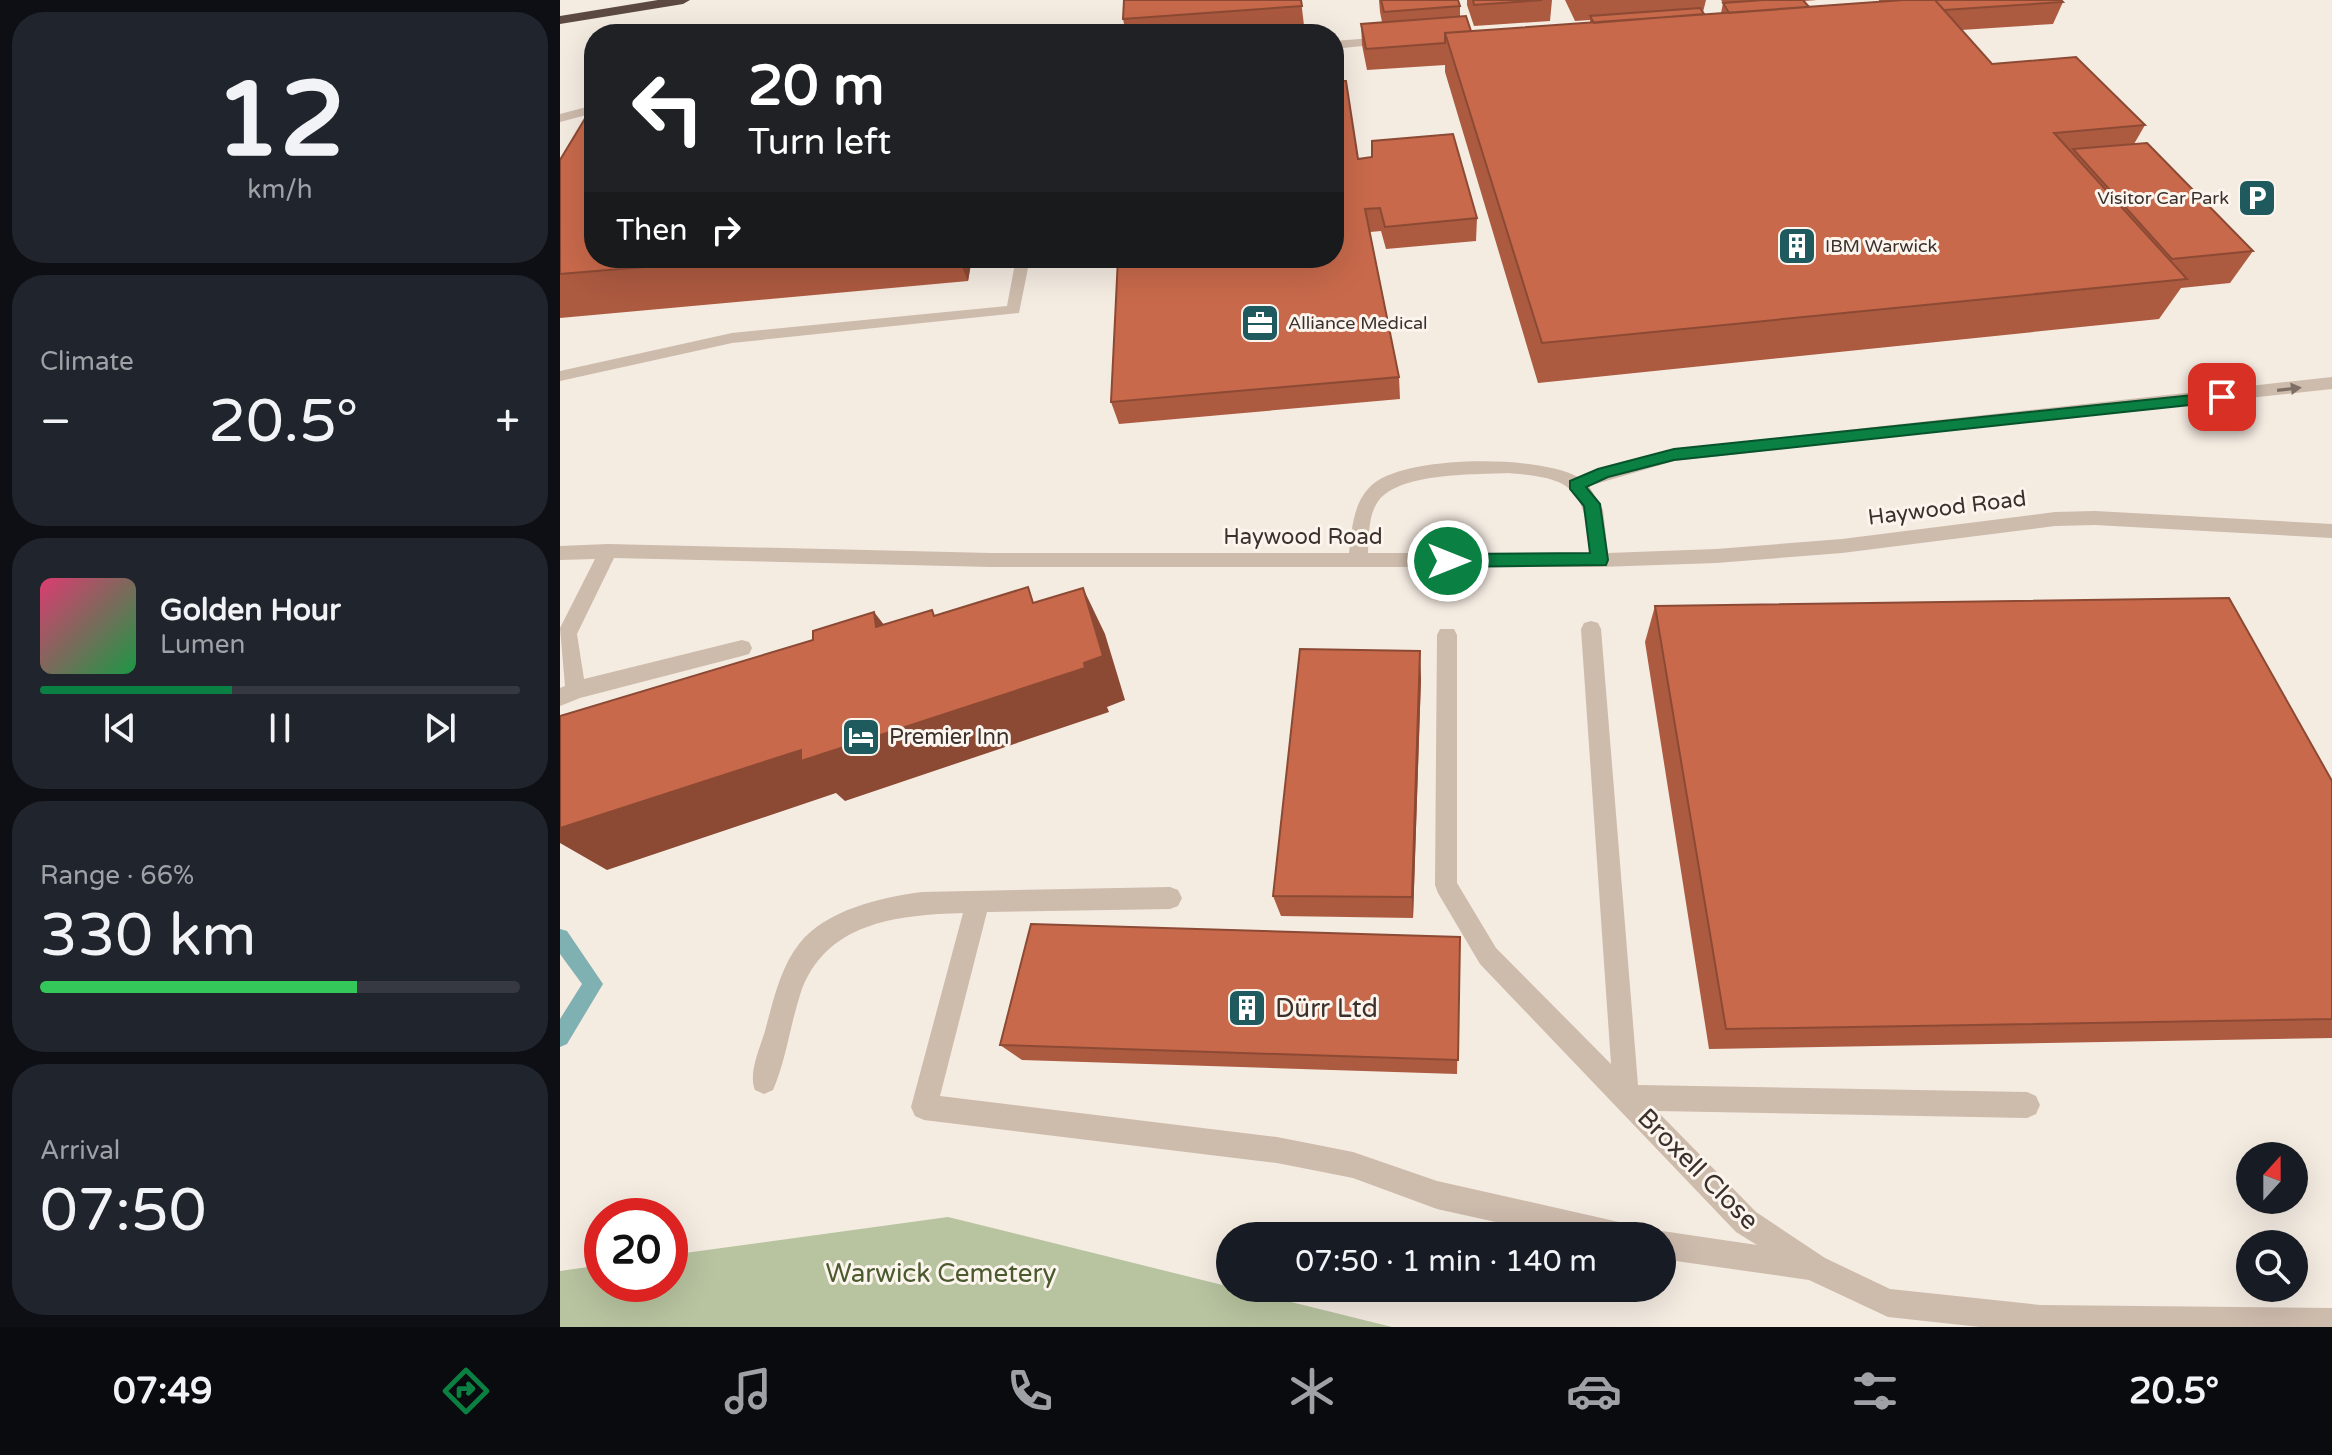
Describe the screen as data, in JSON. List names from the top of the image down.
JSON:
{
  "streets": {
    "street": ["Haywood Road", "Broxell Close"]
  },
  "parks": ["Warwick Cemetery"],
  "places": {
    "parking": ["Visitor Car Park"],
    "building": ["IBM Warwick", "Dürr Ltd"],
    "office": ["Alliance Medical"],
    "hotel": ["Premier Inn"]
  },
  "north": "top",
  "page": {
    "tile": [
      ["12", "km/h"],
      "Climate",
      ["Range · 66%", "330 km"],
      ["Arrival", "07:50"]
    ],
    "turn": ["20 m", "Turn left"],
    "then": "Then",
    "heat": ["−", "20.5°", "+"],
    "song": ["Golden Hour", "Lumen"],
    "limit": "20",
    "trip": "07:50 · 1 min · 140 m",
    "tabs": ["07:49", "20.5°"]
  }
}
